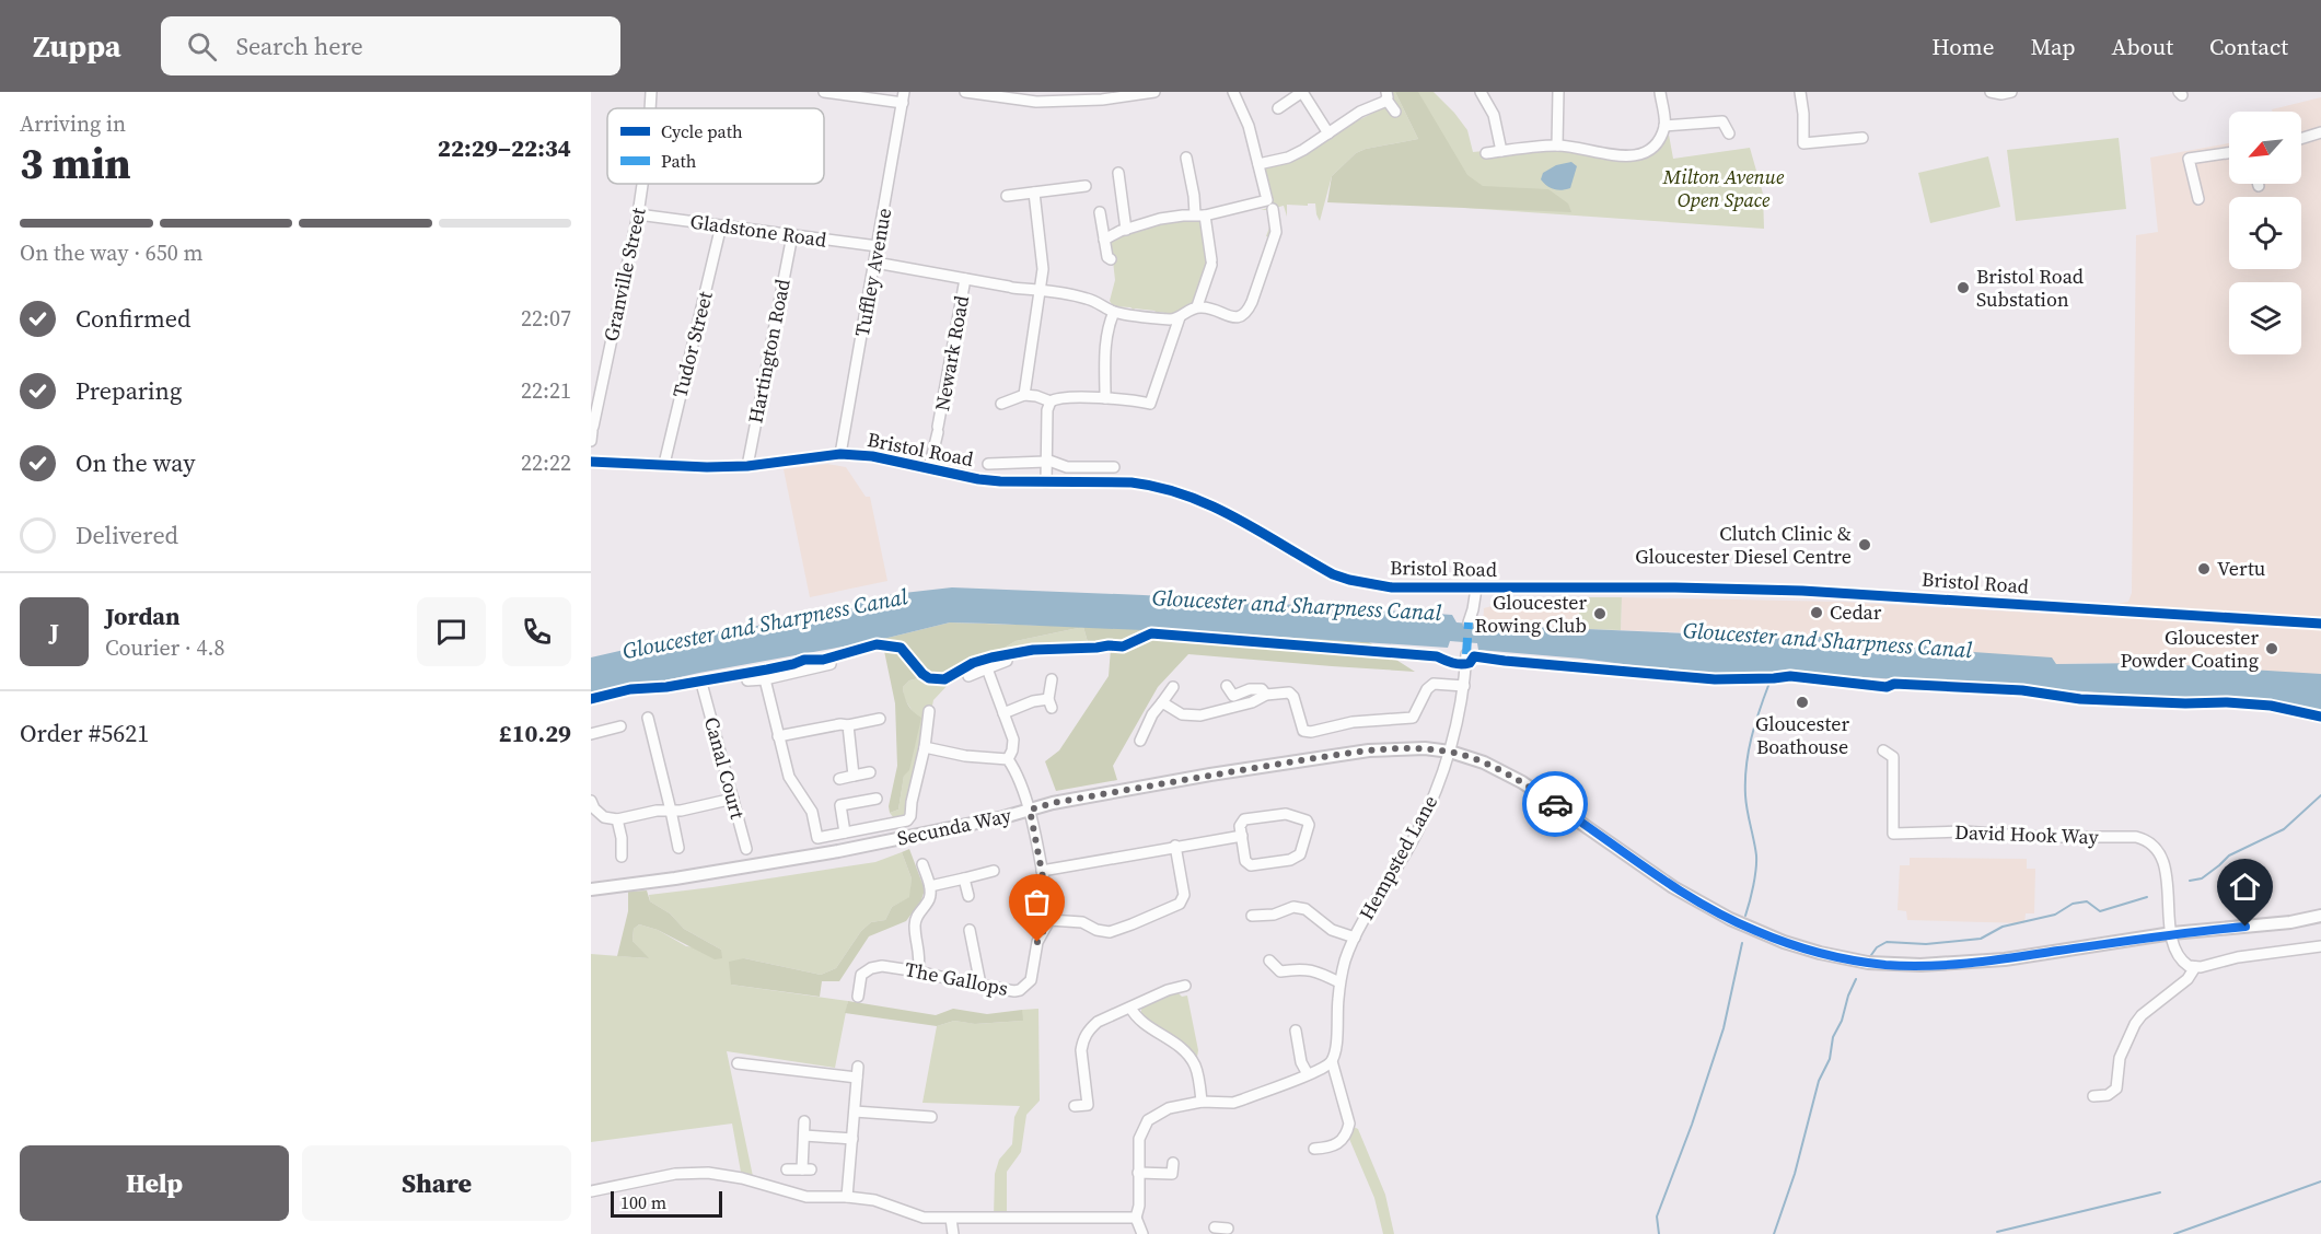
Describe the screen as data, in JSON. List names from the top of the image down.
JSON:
{
  "streets": {
    "main road": ["Secunda Way"],
    "street": [
      "Gladstone Road",
      "Tuffley Avenue",
      "Granville Street",
      "Tudor Street",
      "Hartington Road",
      "Newark Road",
      "Bristol Road",
      "Canal Court",
      "David Hook Way",
      "Hempsted Lane",
      "The Gallops"
    ]
  },
  "crossings": [
    ["Gladstone Road", "Tuffley Avenue"],
    ["Gladstone Road", "Granville Street"],
    ["Gladstone Road", "Tudor Street"],
    ["Gladstone Road", "Hartington Road"],
    ["Tuffley Avenue", "Newark Road"],
    ["Tuffley Avenue", "Bristol Road"],
    ["Tudor Street", "Bristol Road"],
    ["Hartington Road", "Bristol Road"],
    ["Newark Road", "Bristol Road"],
    ["Secunda Way", "David Hook Way"],
    ["Secunda Way", "Hempsted Lane"]
  ],
  "water": ["Gloucester and Sharpness Canal"],
  "parks": ["Milton Avenue Open Space"],
  "places": [
    "Bristol Road Substation",
    "Clutch Clinic & Gloucester Diesel Centre",
    "Vertu",
    "Cedar",
    "Gloucester Rowing Club",
    "Gloucester Powder Coating",
    "Gloucester Boathouse"
  ],
  "legend": ["Cycle path", "Path"],
  "scale_bar": "100 m",
  "north": "bottom left",
  "page": {
    "header": "Zuppa",
    "search": "Search here",
    "nav": [
      "Home",
      "Map",
      "About",
      "Contact"
    ],
    "heading": ["3 min", "Arriving in", "22:29–22:34"],
    "panel": [
      "Jordan",
      "Courier · 4.8",
      "Order #5621",
      "£10.29"
    ],
    "bar": "On the way · 650 m",
    "list": [
      ["Confirmed", "22:07"],
      ["Preparing", "22:21"],
      ["On the way", "22:22"],
      "Delivered"
    ],
    "round": "J",
    "buttons": ["Help", "Share"],
    "scale": "100 m"
  }
}
